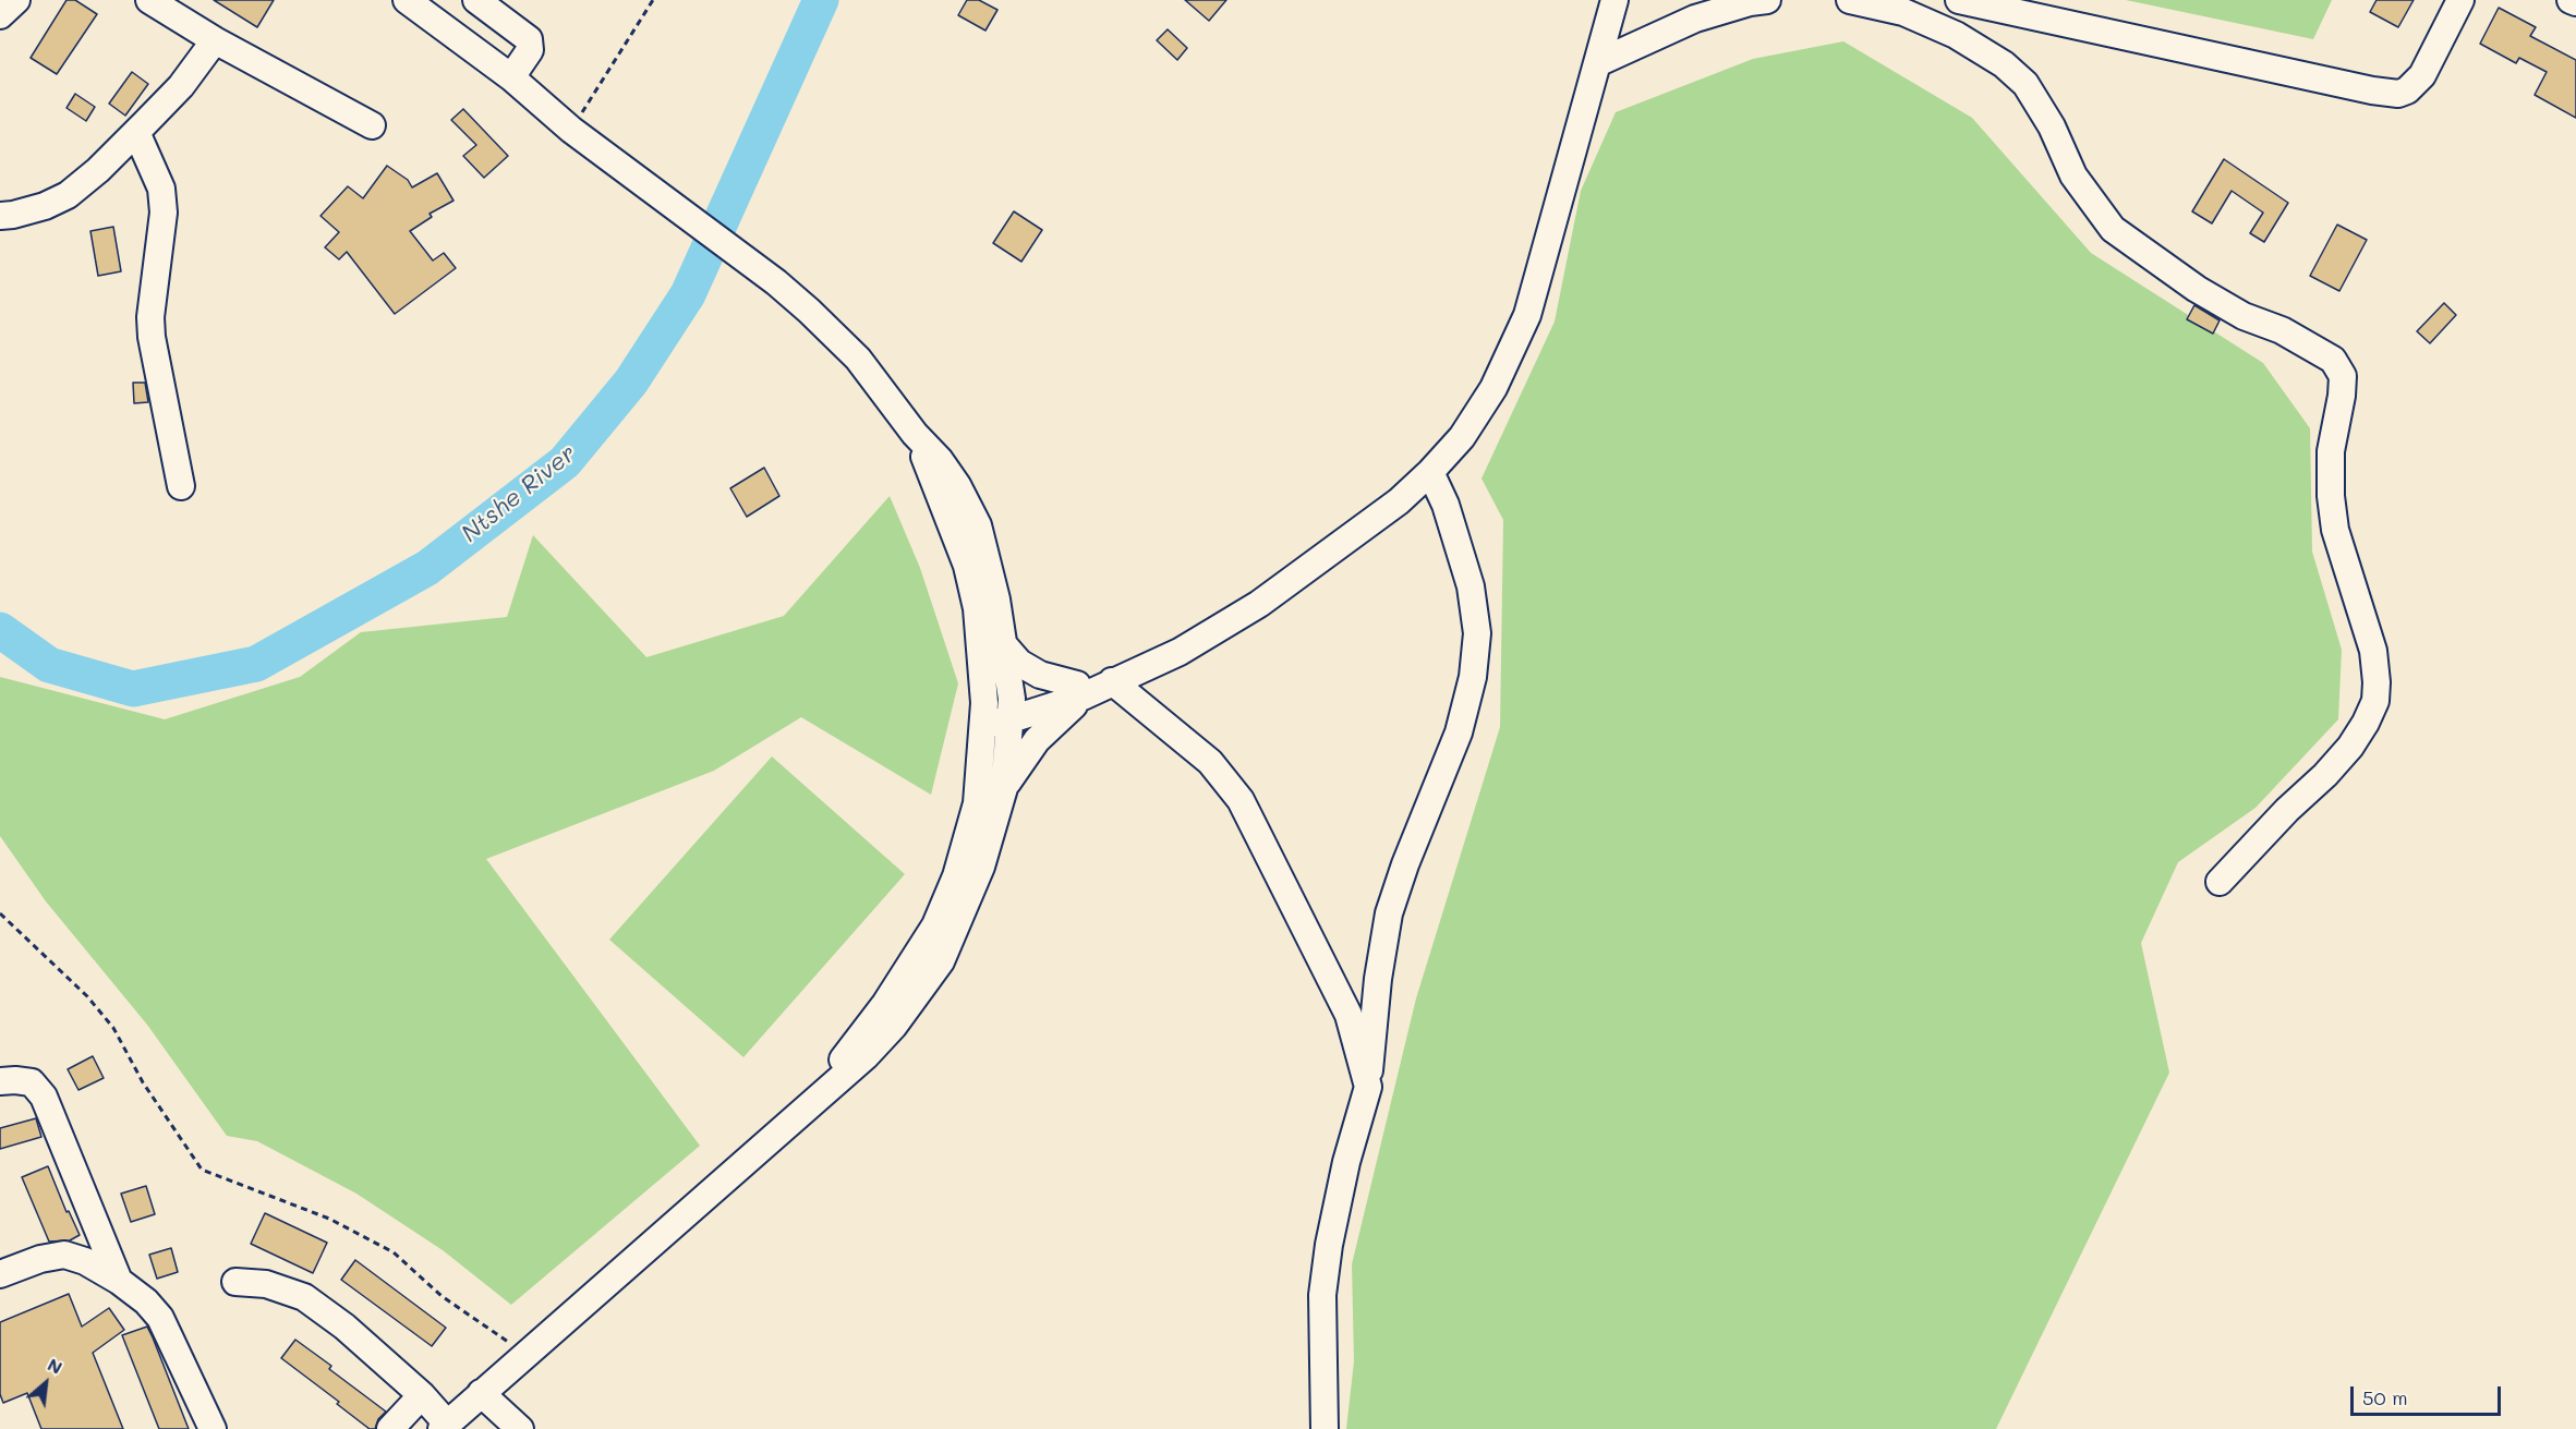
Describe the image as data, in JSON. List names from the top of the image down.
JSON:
{
  "water": ["Ntshe River"],
  "scale_bar": "50 m",
  "north": "top right"
}
